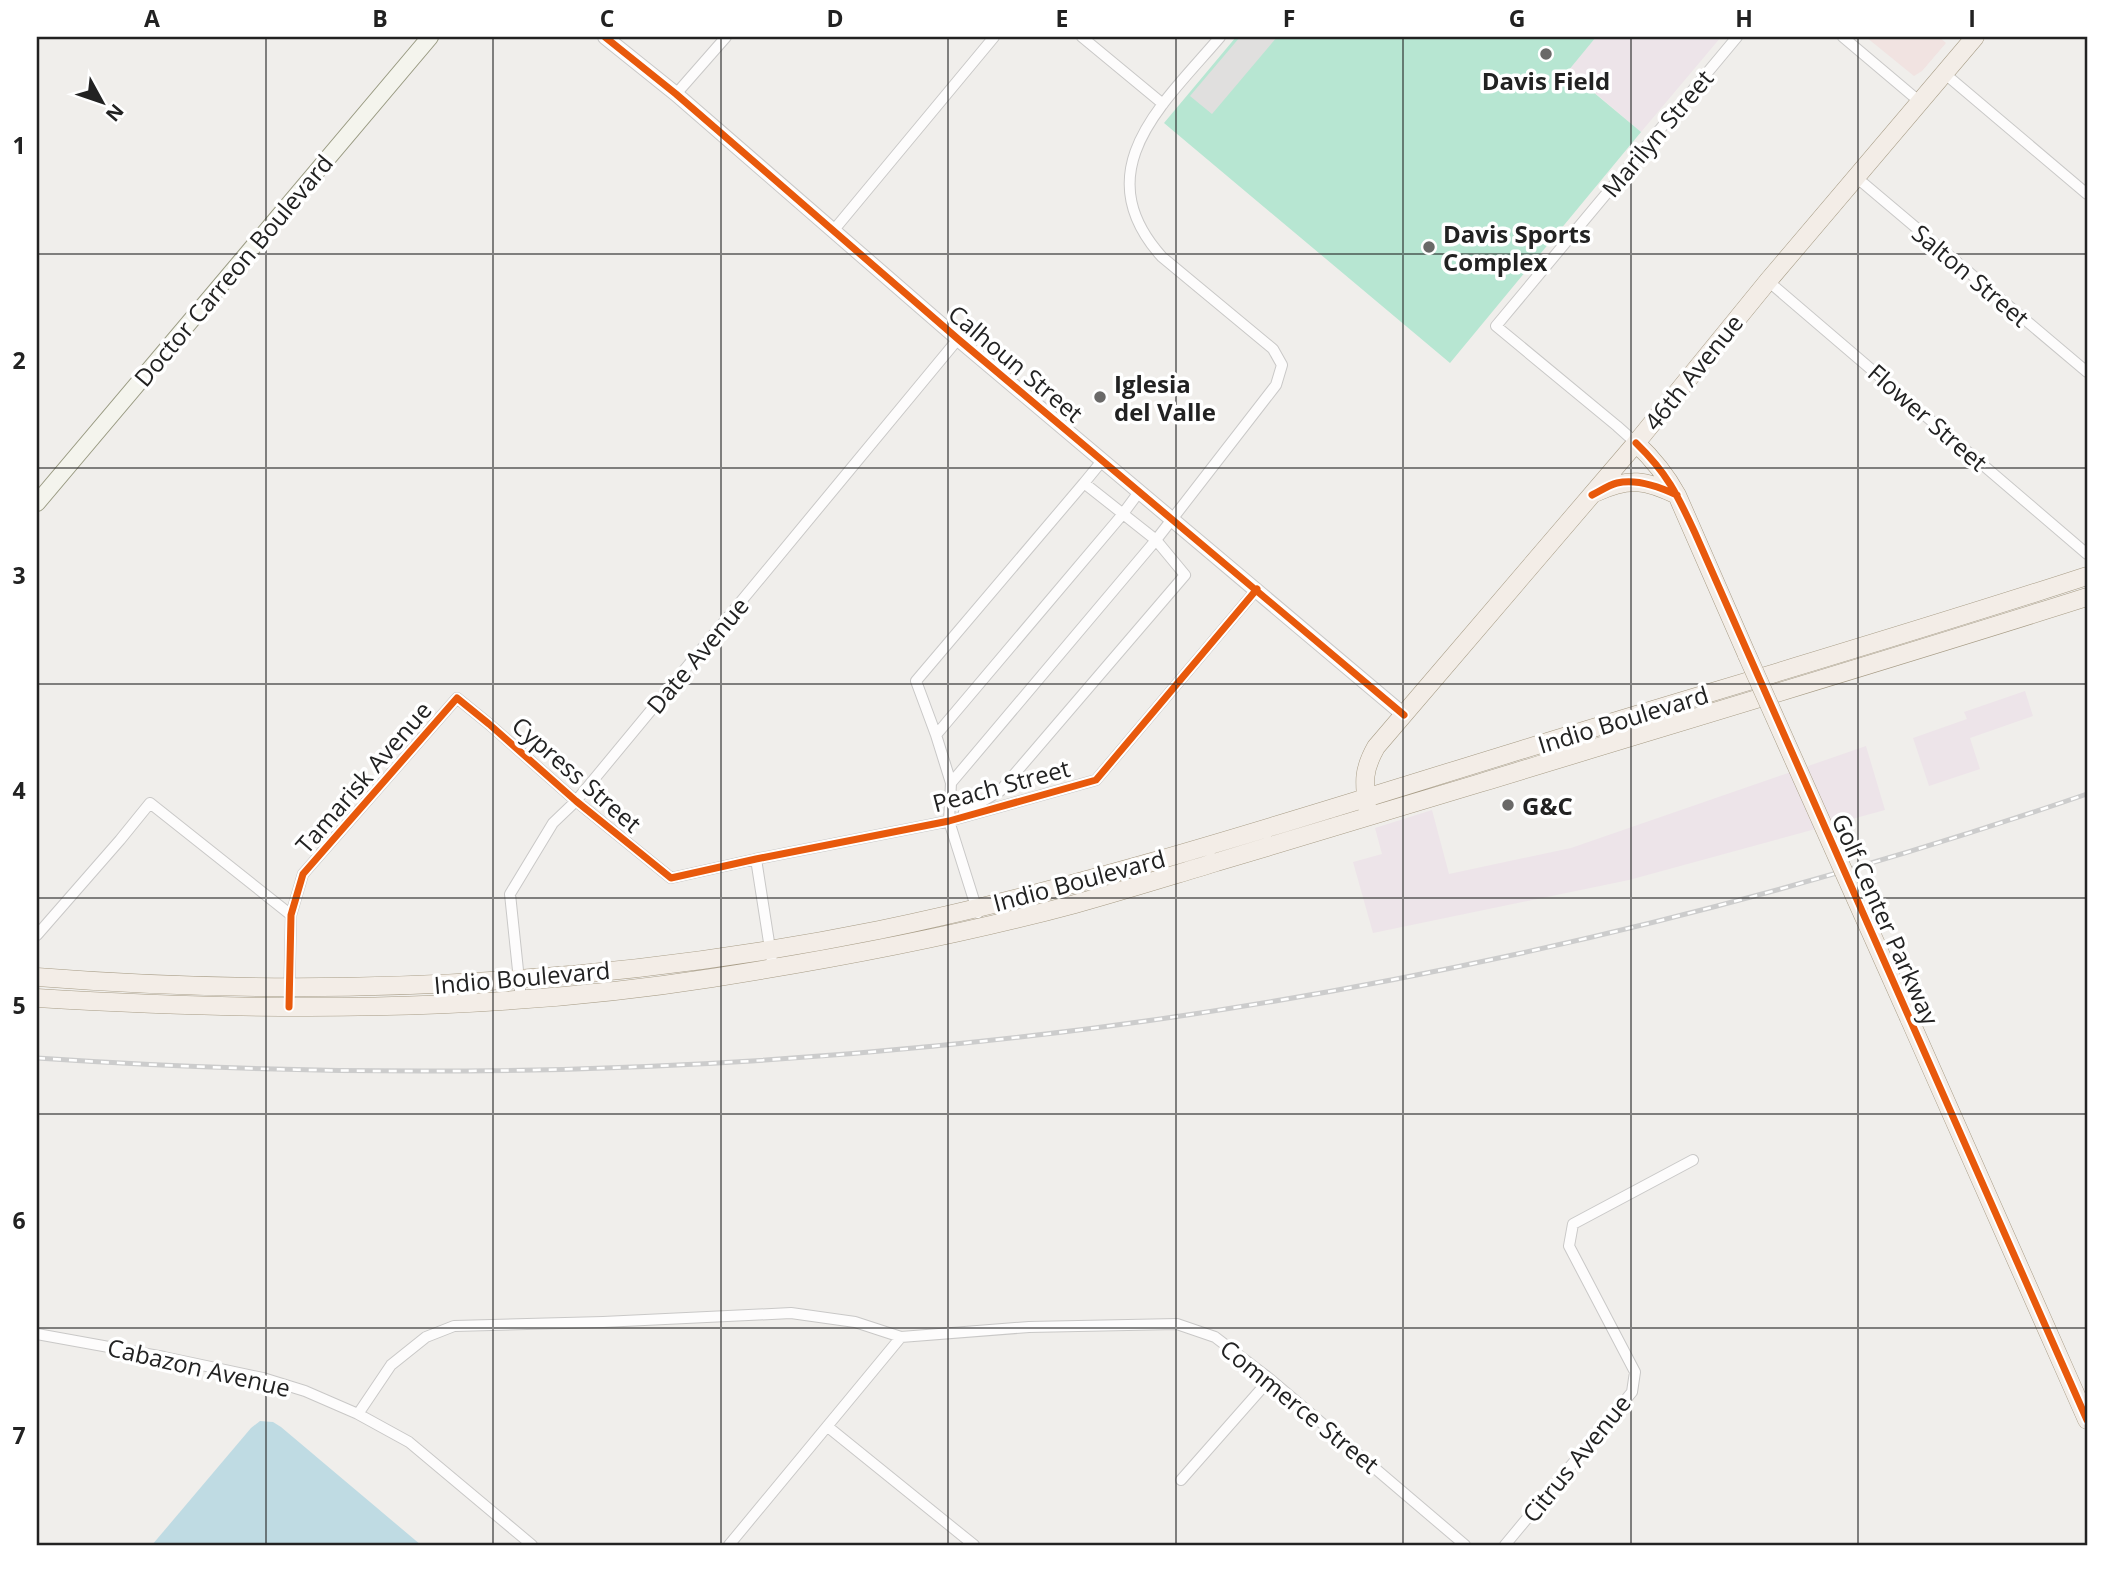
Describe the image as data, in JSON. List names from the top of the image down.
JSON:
{
  "streets": {
    "main road": [
      "Doctor Carreon Boulevard",
      "46th Avenue",
      "Indio Boulevard",
      "Golf Center Parkway"
    ],
    "street": [
      "Marilyn Street",
      "Salton Street",
      "Calhoun Street",
      "Flower Street",
      "Date Avenue",
      "Cypress Street",
      "Tamarisk Avenue",
      "Peach Street",
      "Cabazon Avenue",
      "Commerce Street",
      "Citrus Avenue"
    ]
  },
  "crossings": [
    ["Marilyn Street", "Golf Center Parkway"],
    ["Salton Street", "46th Avenue"],
    ["Calhoun Street", "46th Avenue"],
    ["Calhoun Street", "Date Avenue"],
    ["Calhoun Street", "Peach Street"],
    ["46th Avenue", "Flower Street"],
    ["46th Avenue", "Indio Boulevard"],
    ["46th Avenue", "Golf Center Parkway"],
    ["Date Avenue", "Indio Boulevard"],
    ["Date Avenue", "Cypress Street"],
    ["Indio Boulevard", "Tamarisk Avenue"],
    ["Cypress Street", "Tamarisk Avenue"],
    ["Cypress Street", "Peach Street"]
  ],
  "places": [
    "Davis Field",
    "Davis Sports Complex",
    "Iglesia del Valle",
    "G&C"
  ],
  "north": "bottom right",
  "grid": {
    "columns": [
      "A",
      "B",
      "C",
      "D",
      "E",
      "F",
      "G",
      "H",
      "I"
    ],
    "rows": [
      "1",
      "2",
      "3",
      "4",
      "5",
      "6",
      "7"
    ]
  }
}
